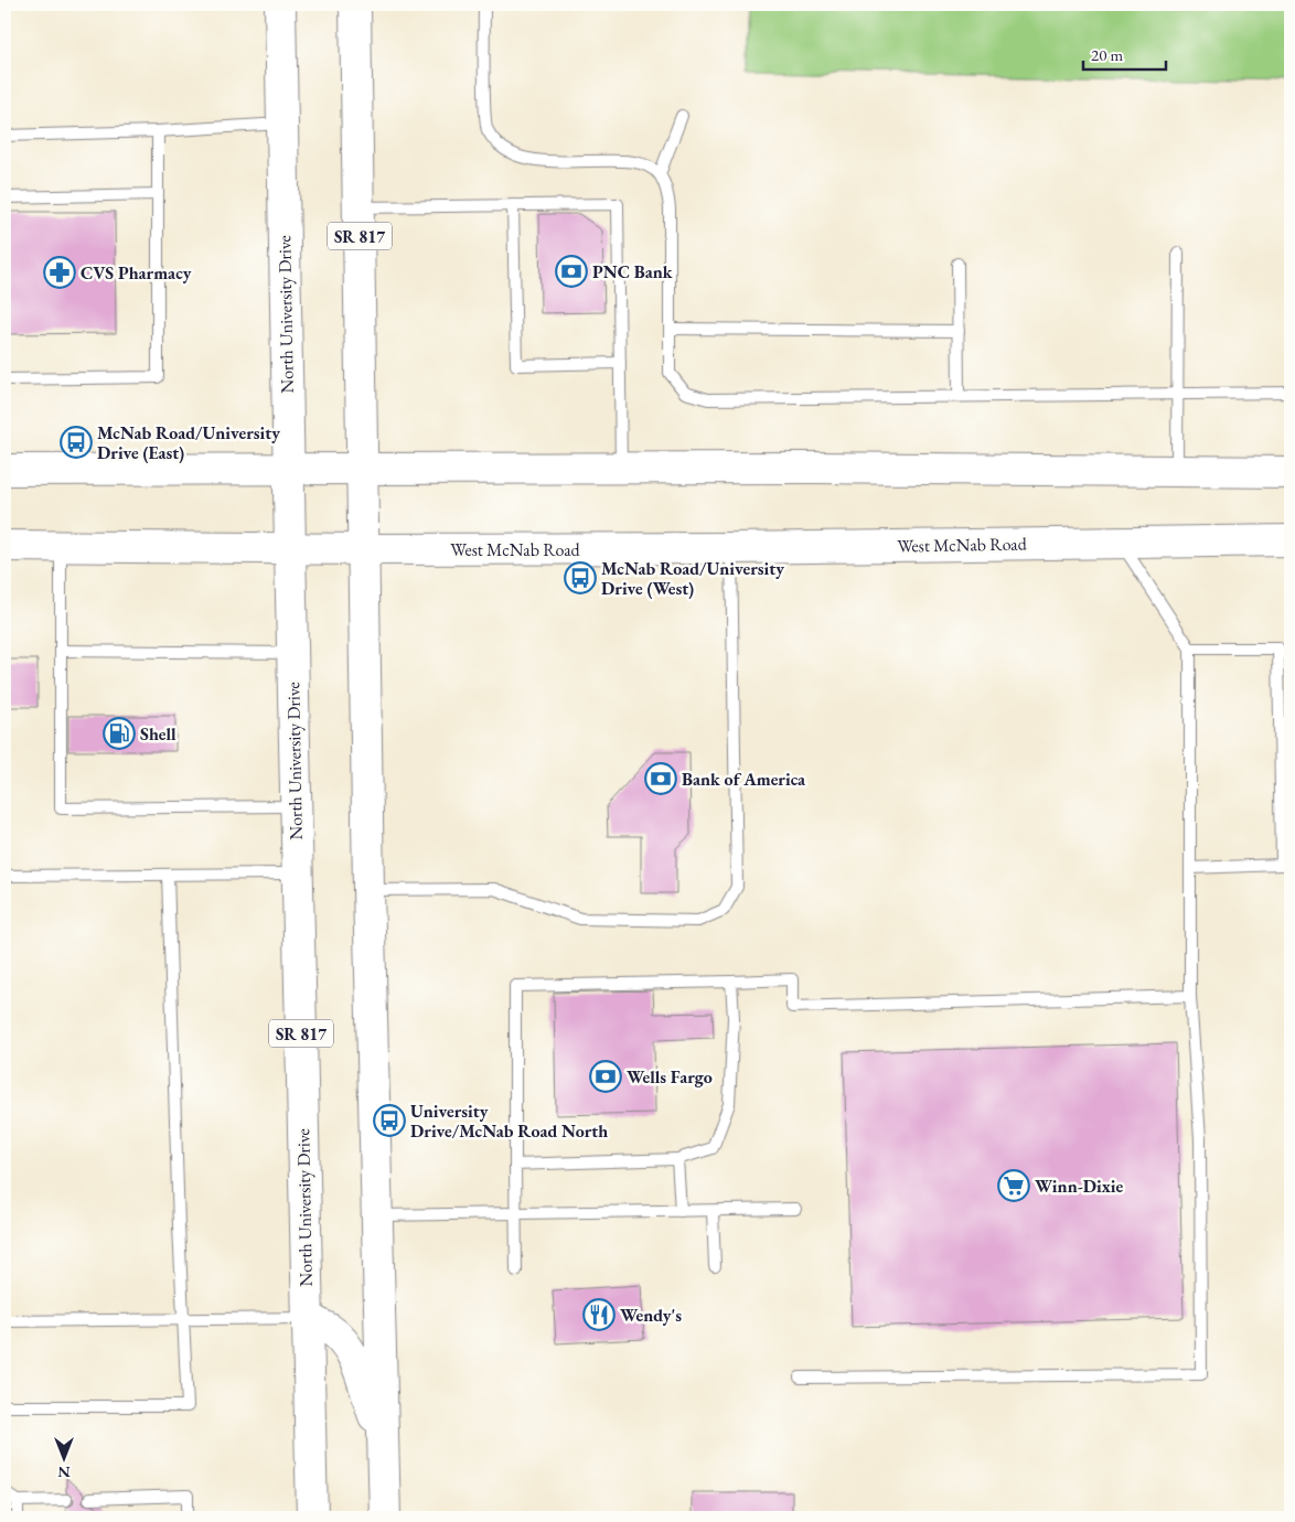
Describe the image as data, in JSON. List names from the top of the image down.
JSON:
{
  "streets": {
    "main road": ["SR 817", "North University Drive", "West McNab Road"]
  },
  "crossings": [
    ["SR 817", "West McNab Road"],
    ["North University Drive", "West McNab Road"]
  ],
  "places": {
    "bank": ["PNC Bank", "Bank of America", "Wells Fargo"],
    "pharmacy": ["CVS Pharmacy"],
    "bus stop": ["McNab Road/University Drive (East)", "McNab Road/University Drive (West)", "University Drive/McNab Road North"],
    "fuel station": ["Shell"],
    "supermarket": ["Winn-Dixie"],
    "restaurant": ["Wendy's"]
  },
  "scale_bar": "20 m",
  "north": "bottom"
}
